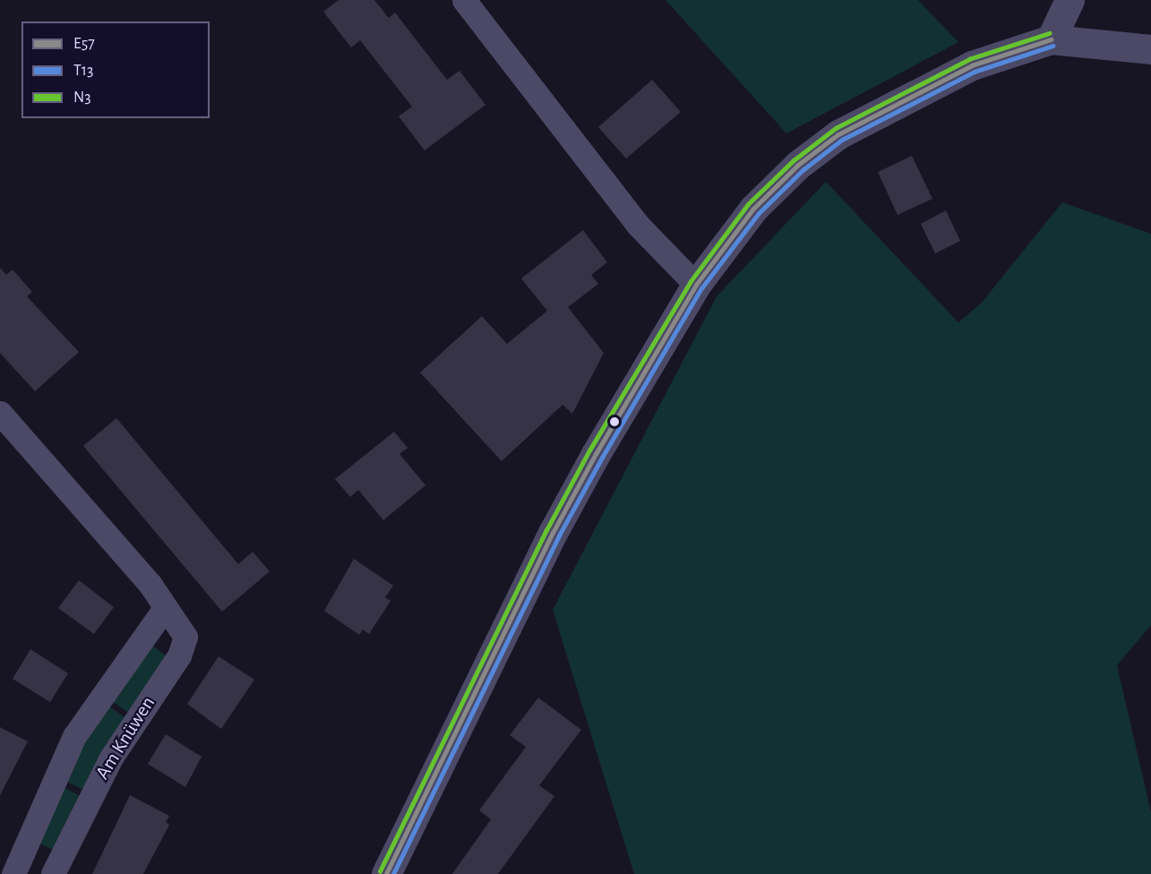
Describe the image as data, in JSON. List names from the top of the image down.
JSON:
{
  "streets": {
    "street": ["Am Knüwen"]
  },
  "lines": ["transit line N3", "transit line E57", "transit line T13"],
  "legend": ["E57", "T13", "N3"]
}
